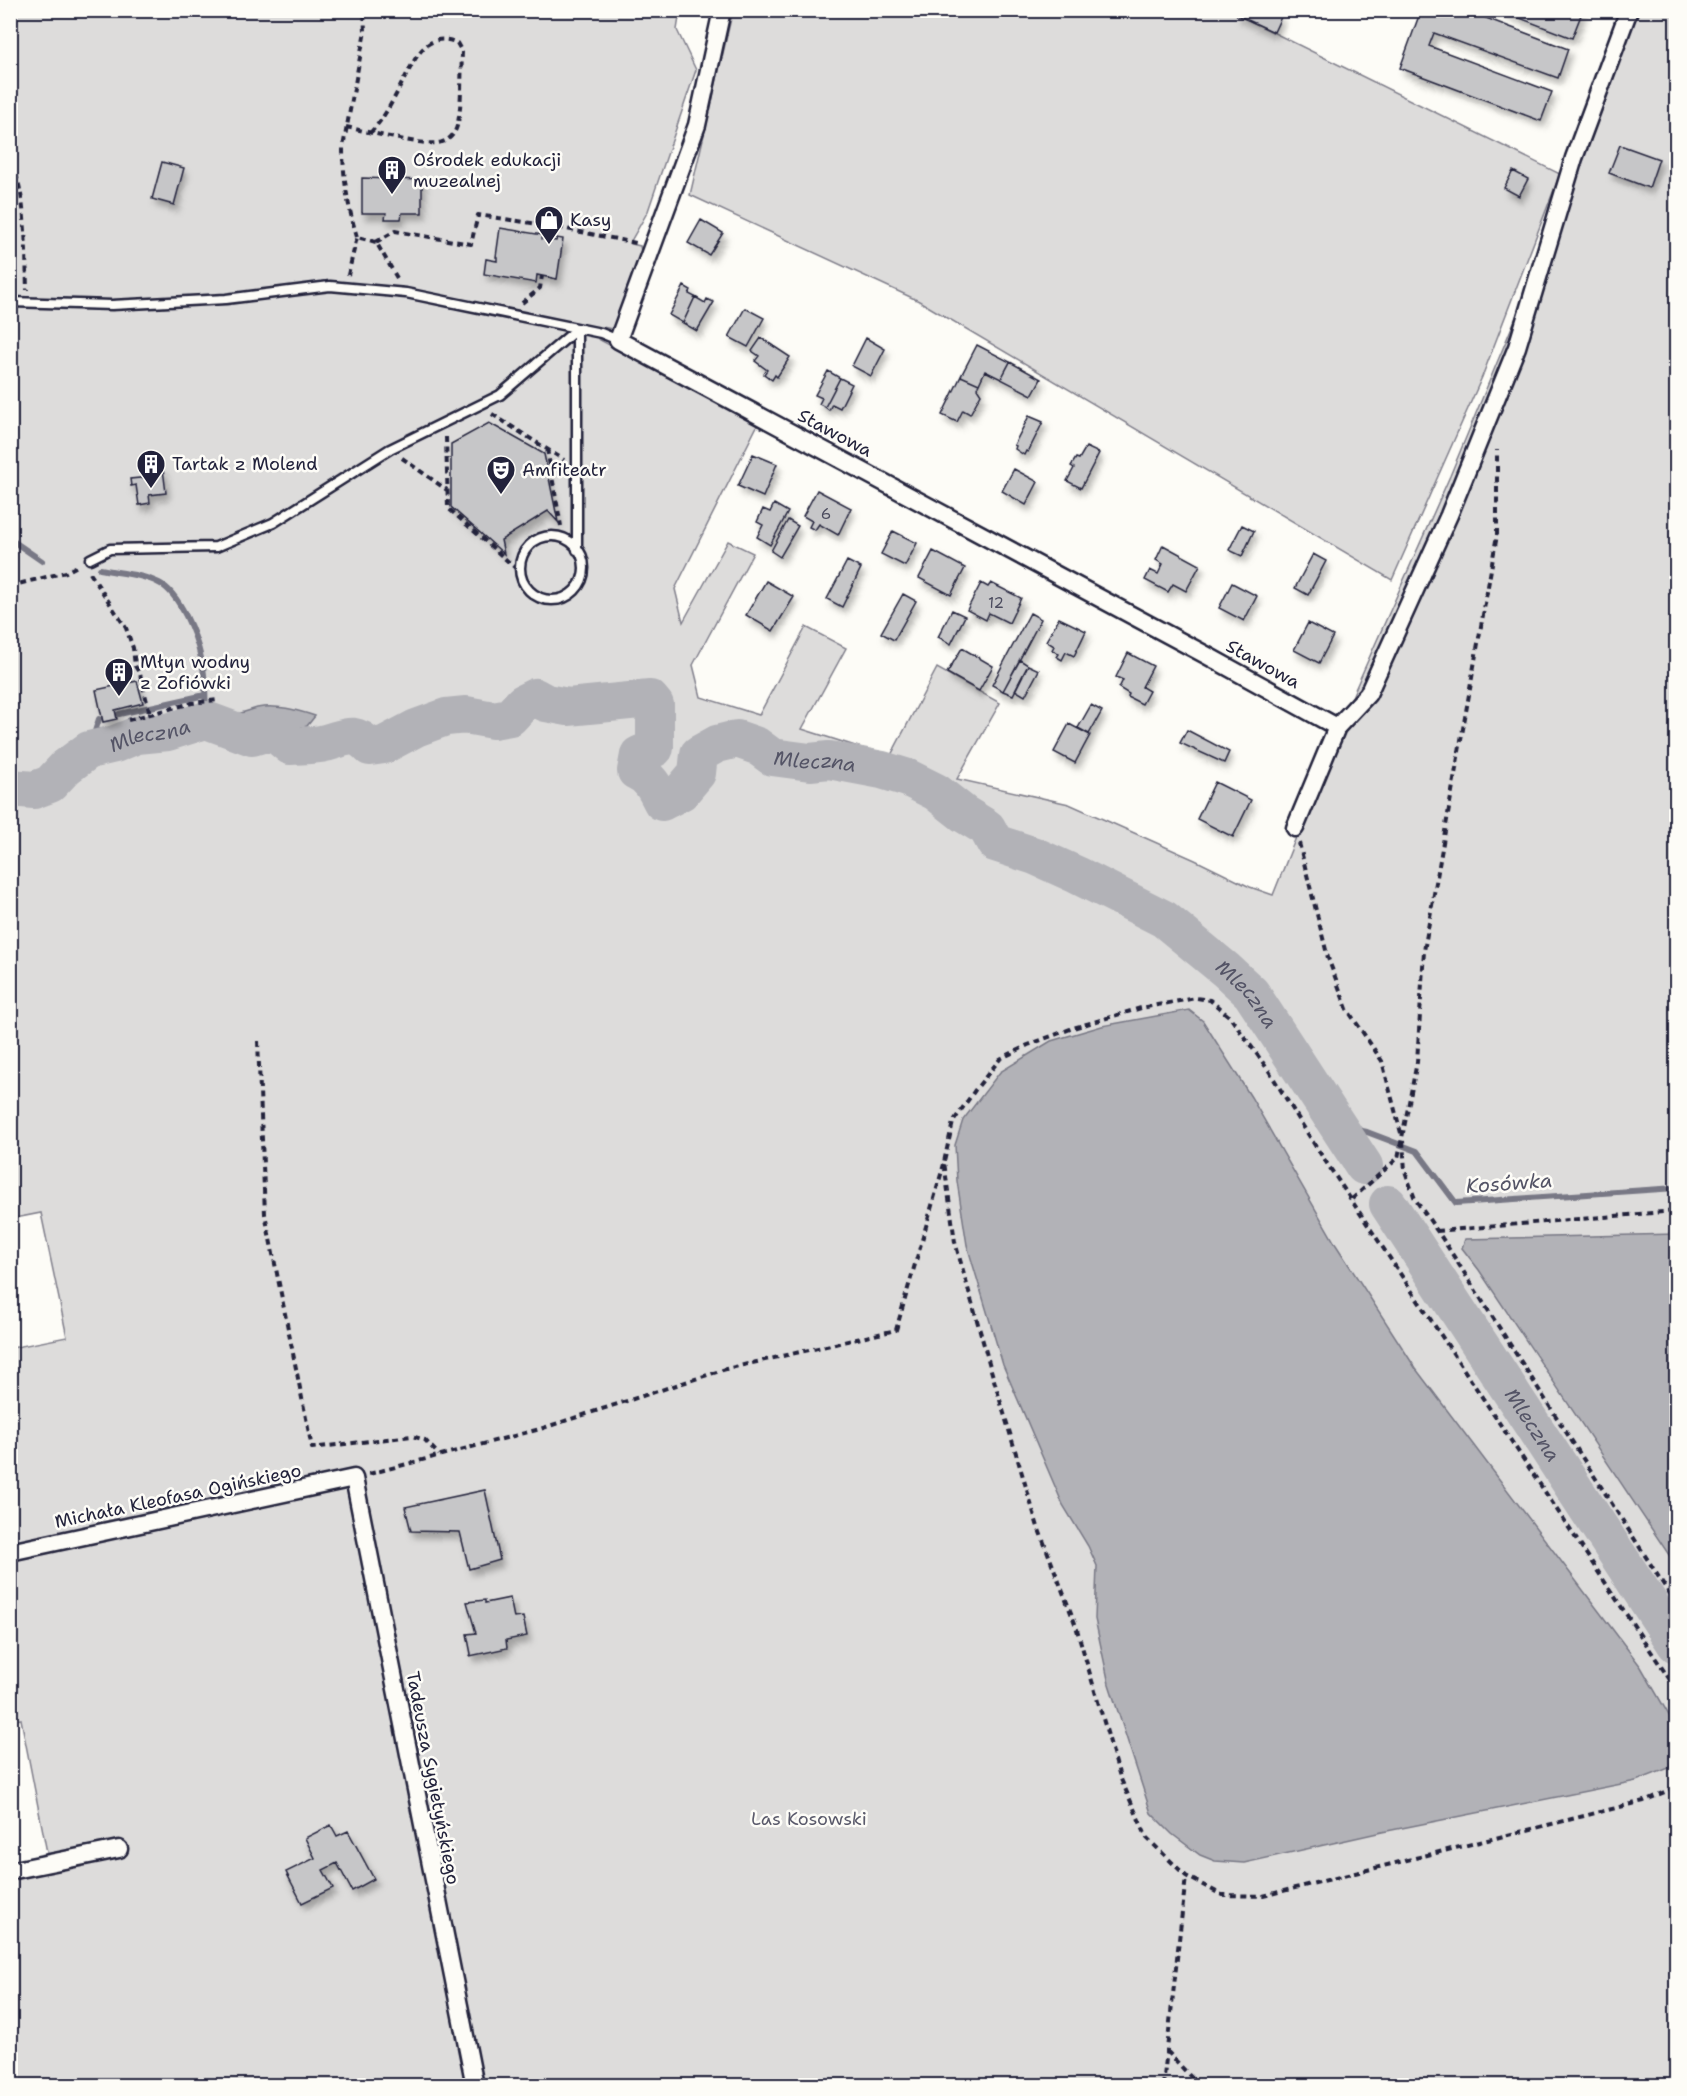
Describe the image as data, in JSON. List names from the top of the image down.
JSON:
{
  "streets": {
    "street": ["Stawowa", "Michała Kleofasa Ogińskiego", "Tadeusza Sygietyńskiego"]
  },
  "crossings": [
    ["Michała Kleofasa Ogińskiego", "Tadeusza Sygietyńskiego"]
  ],
  "water": ["Mleczna", "Kosówka"],
  "parks": ["Las Kosowski"],
  "places": {
    "building": ["Ośrodek edukacji muzealnej", "Tartak z Molend", "Młyn wodny z Zofiówki"],
    "shop": ["Kasy"],
    "theatre": ["Amfiteatr"]
  },
  "house_numbers": ["6", "12"]
}
